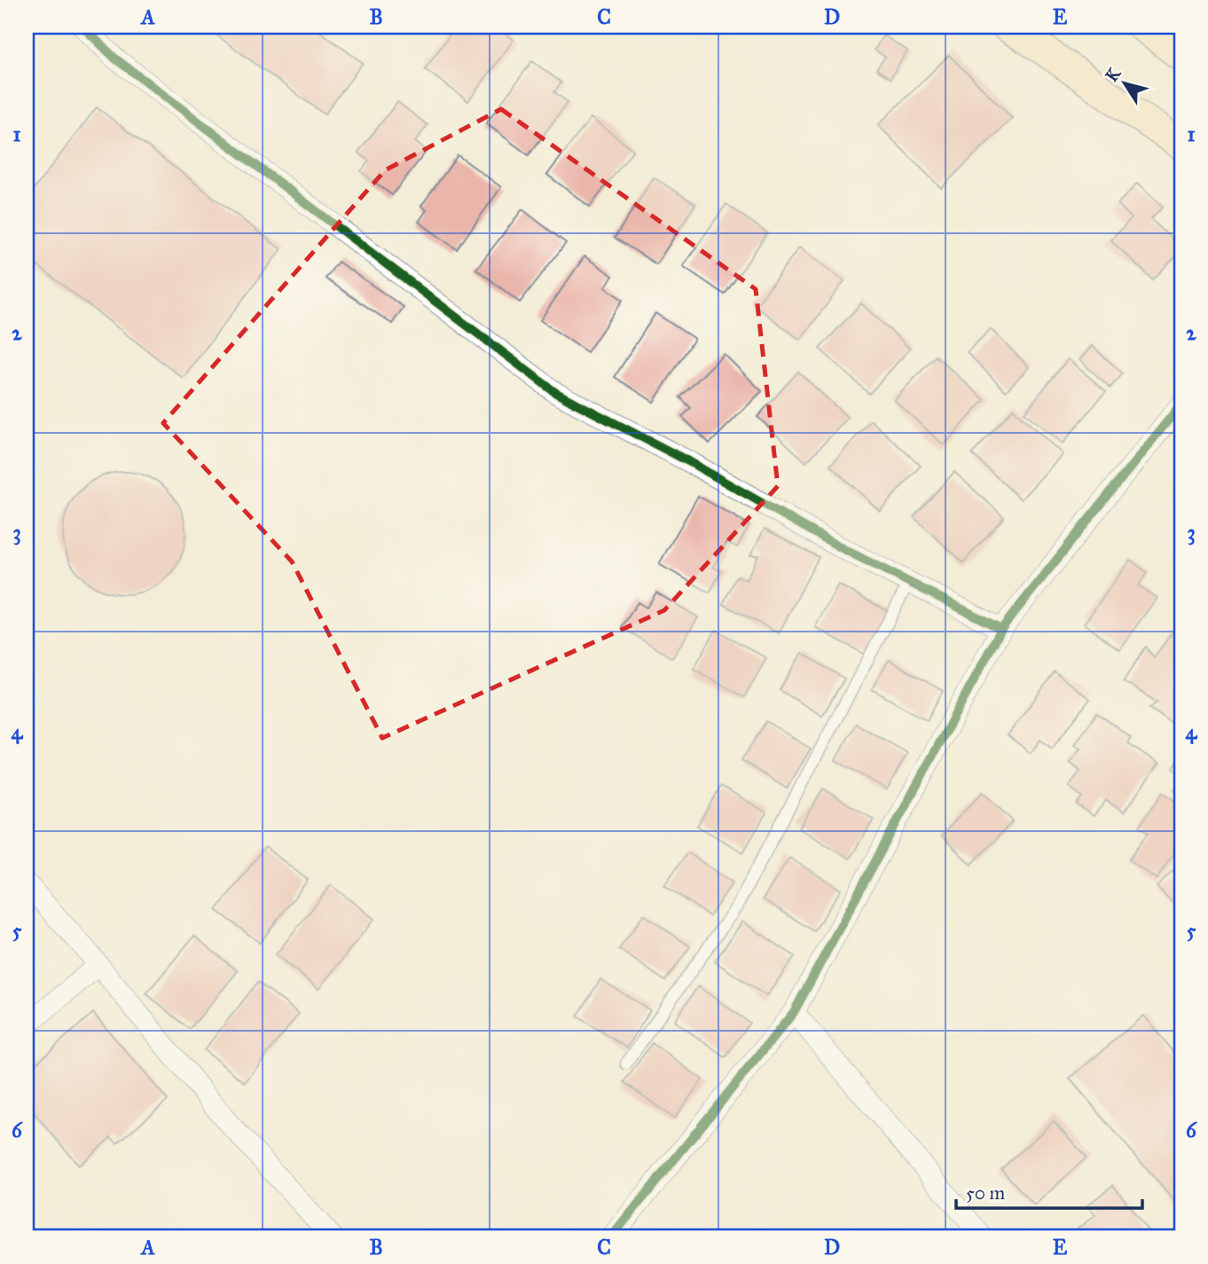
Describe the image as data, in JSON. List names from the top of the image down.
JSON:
{
  "scale_bar": "50 m",
  "north": "top left",
  "grid": {
    "columns": [
      "A",
      "B",
      "C",
      "D",
      "E"
    ],
    "rows": [
      "1",
      "2",
      "3",
      "4",
      "5",
      "6"
    ]
  }
}
